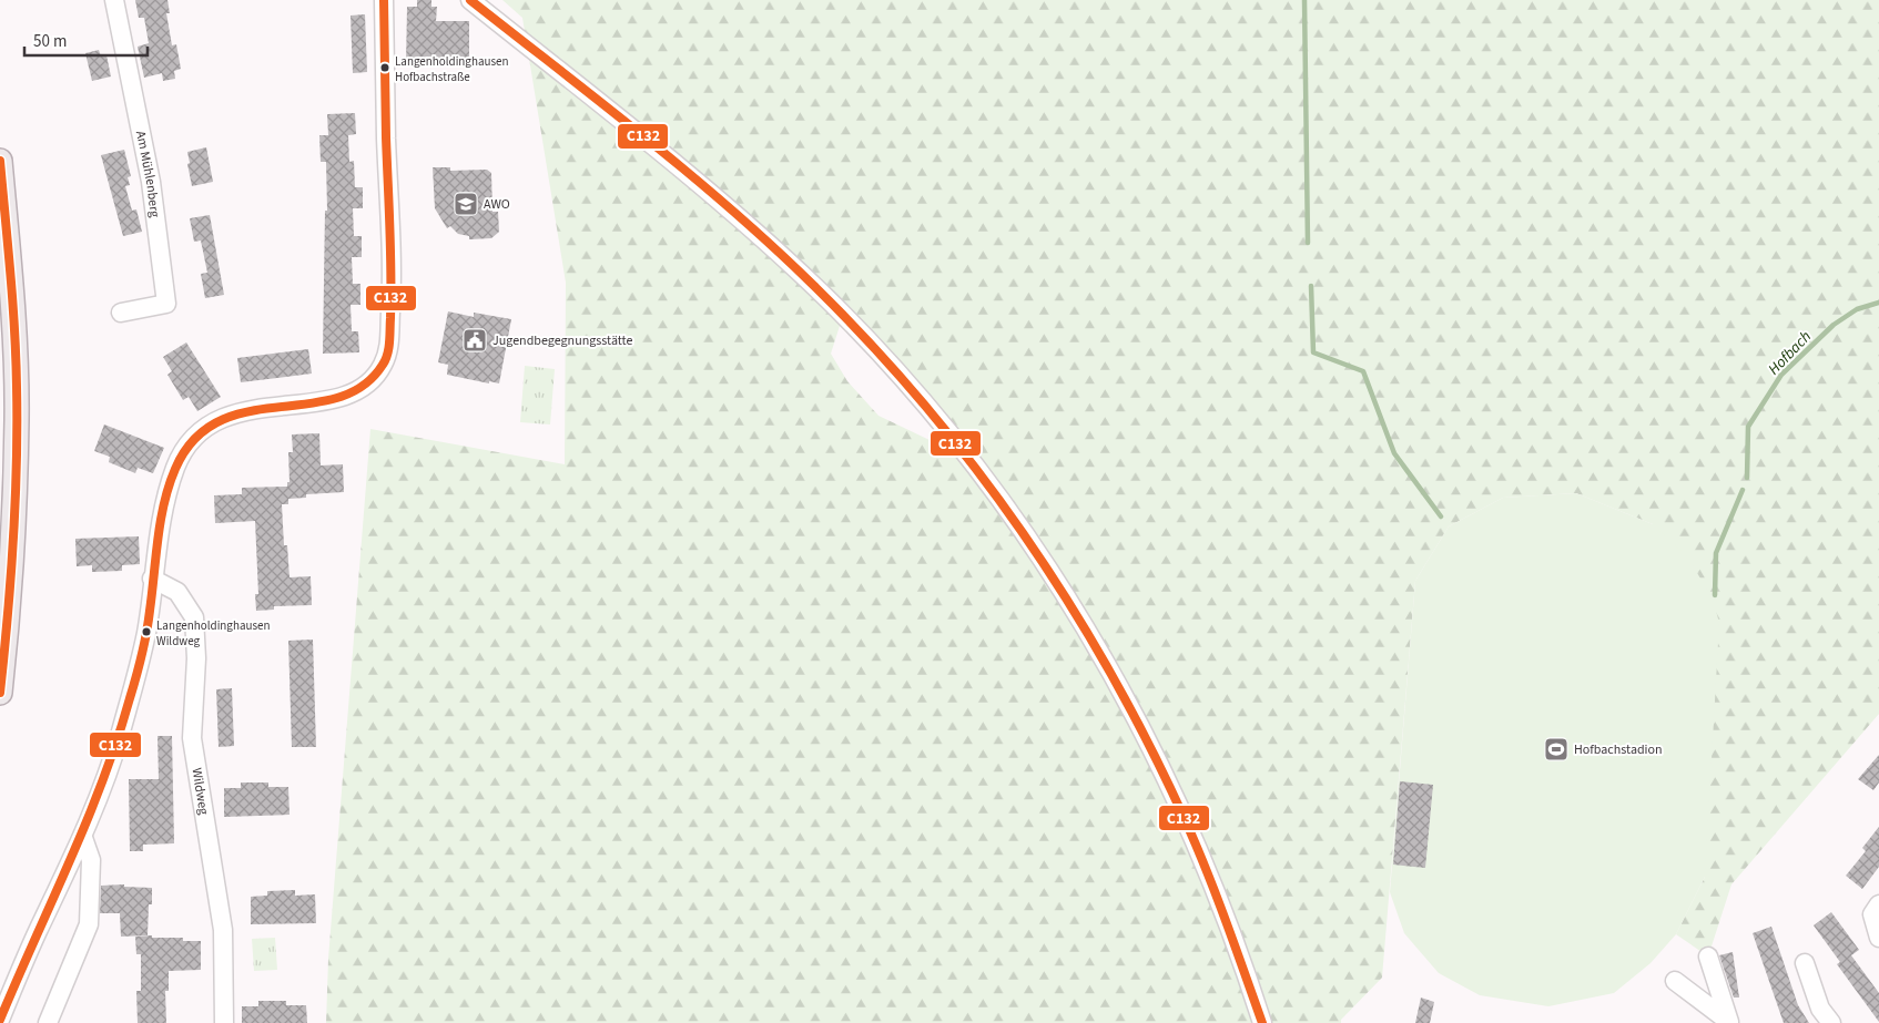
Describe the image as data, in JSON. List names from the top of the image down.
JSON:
{
  "streets": {
    "street": ["Am Mühlenberg", "Wildweg"]
  },
  "water": ["Hofbach"],
  "places": {
    "other": ["Langenholdinghausen Hofbachstraße", "Langenholdinghausen Wildweg"],
    "school or university": ["AWO"],
    "public building": ["Jugendbegegnungsstätte"],
    "sports": ["Hofbachstadion"]
  },
  "lines": ["transit line C132"],
  "scale_bar": "50 m"
}
